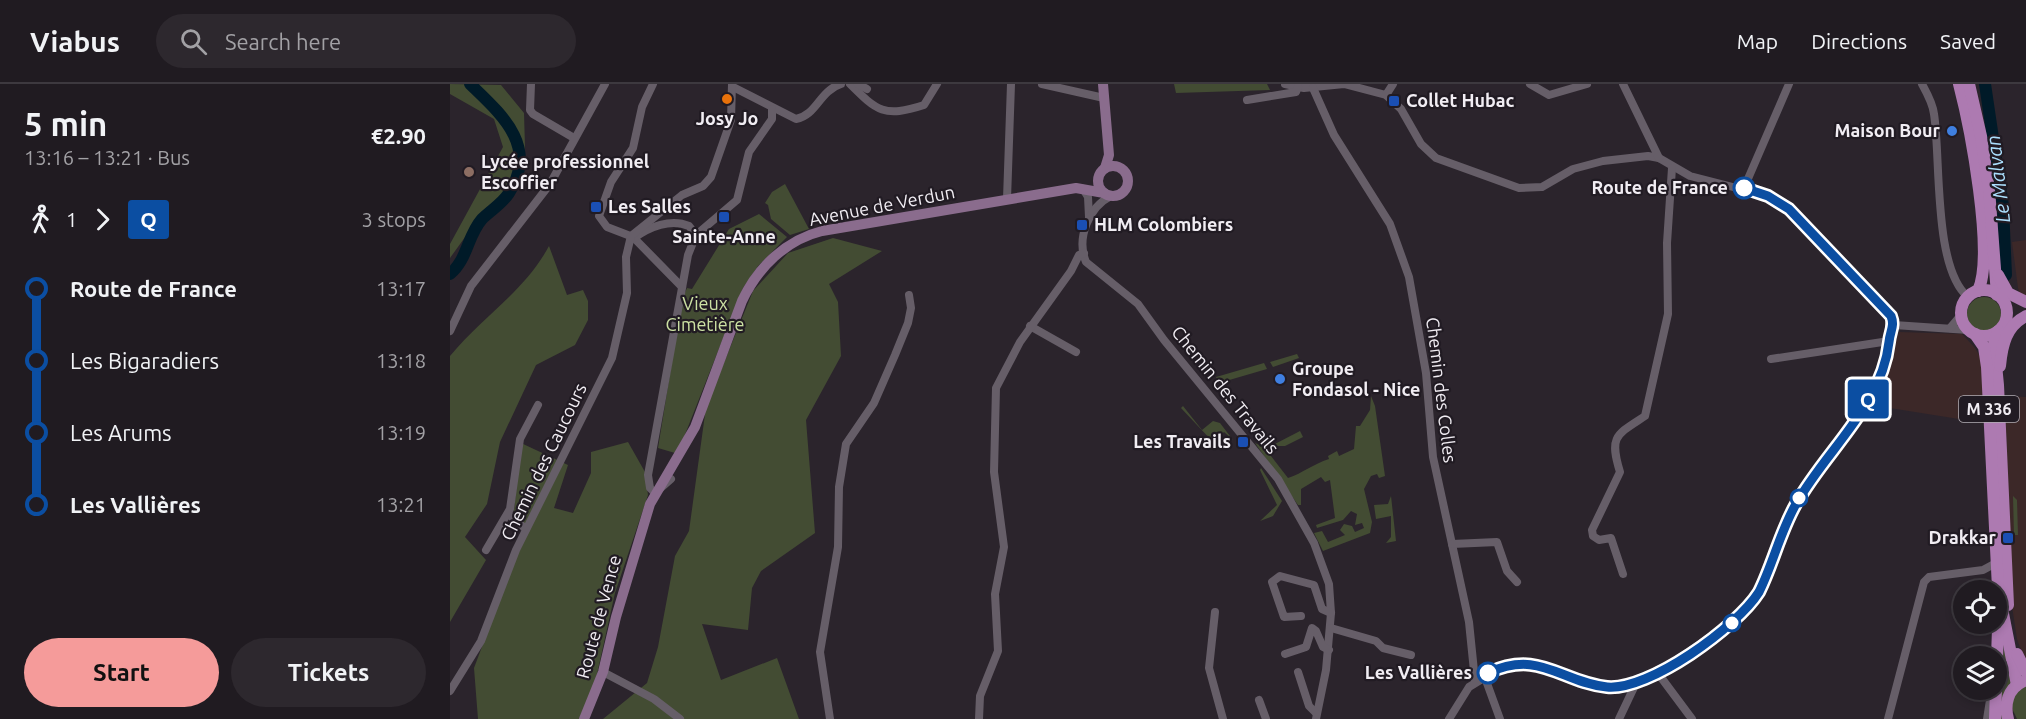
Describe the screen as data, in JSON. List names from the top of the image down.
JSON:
{
  "streets": {
    "main road": ["Avenue de Verdun", "M 336", "Route de Vence"],
    "street": ["Chemin des Travails", "Chemin des Colles", "Chemin des Caucours"]
  },
  "crossings": [
    ["Avenue de Verdun", "Route de Vence"]
  ],
  "water": ["Le Malvan"],
  "parks": ["Vieux Cimetière"],
  "places": {
    "other": [
      "Josy Jo",
      "Maison Bour",
      "Lycée professionnel Escoffier",
      "Route de France",
      "Groupe Fondasol - Nice",
      "Les Vallières"
    ],
    "transit": [
      "Collet Hubac",
      "Les Salles",
      "Sainte-Anne",
      "HLM Colombiers",
      "Les Travails",
      "Drakkar"
    ]
  },
  "lines": ["bus line Q"],
  "page": {
    "header": "Viabus",
    "search": "Search here",
    "nav": ["Map", "Directions", "Saved"],
    "heading": ["5 min", "13:16 – 13:21 · Bus", "€2.90"],
    "on_map": "Q",
    "legs": ["1", "Q", "3 stops"],
    "list": [
      {
        "name": "Route de France",
        "value": "13:17"
      },
      {
        "name": "Les Bigaradiers",
        "value": "13:18"
      },
      {
        "name": "Les Arums",
        "value": "13:19"
      },
      {
        "name": "Les Vallières",
        "value": "13:21"
      }
    ],
    "buttons": ["Start", "Tickets"]
  }
}
